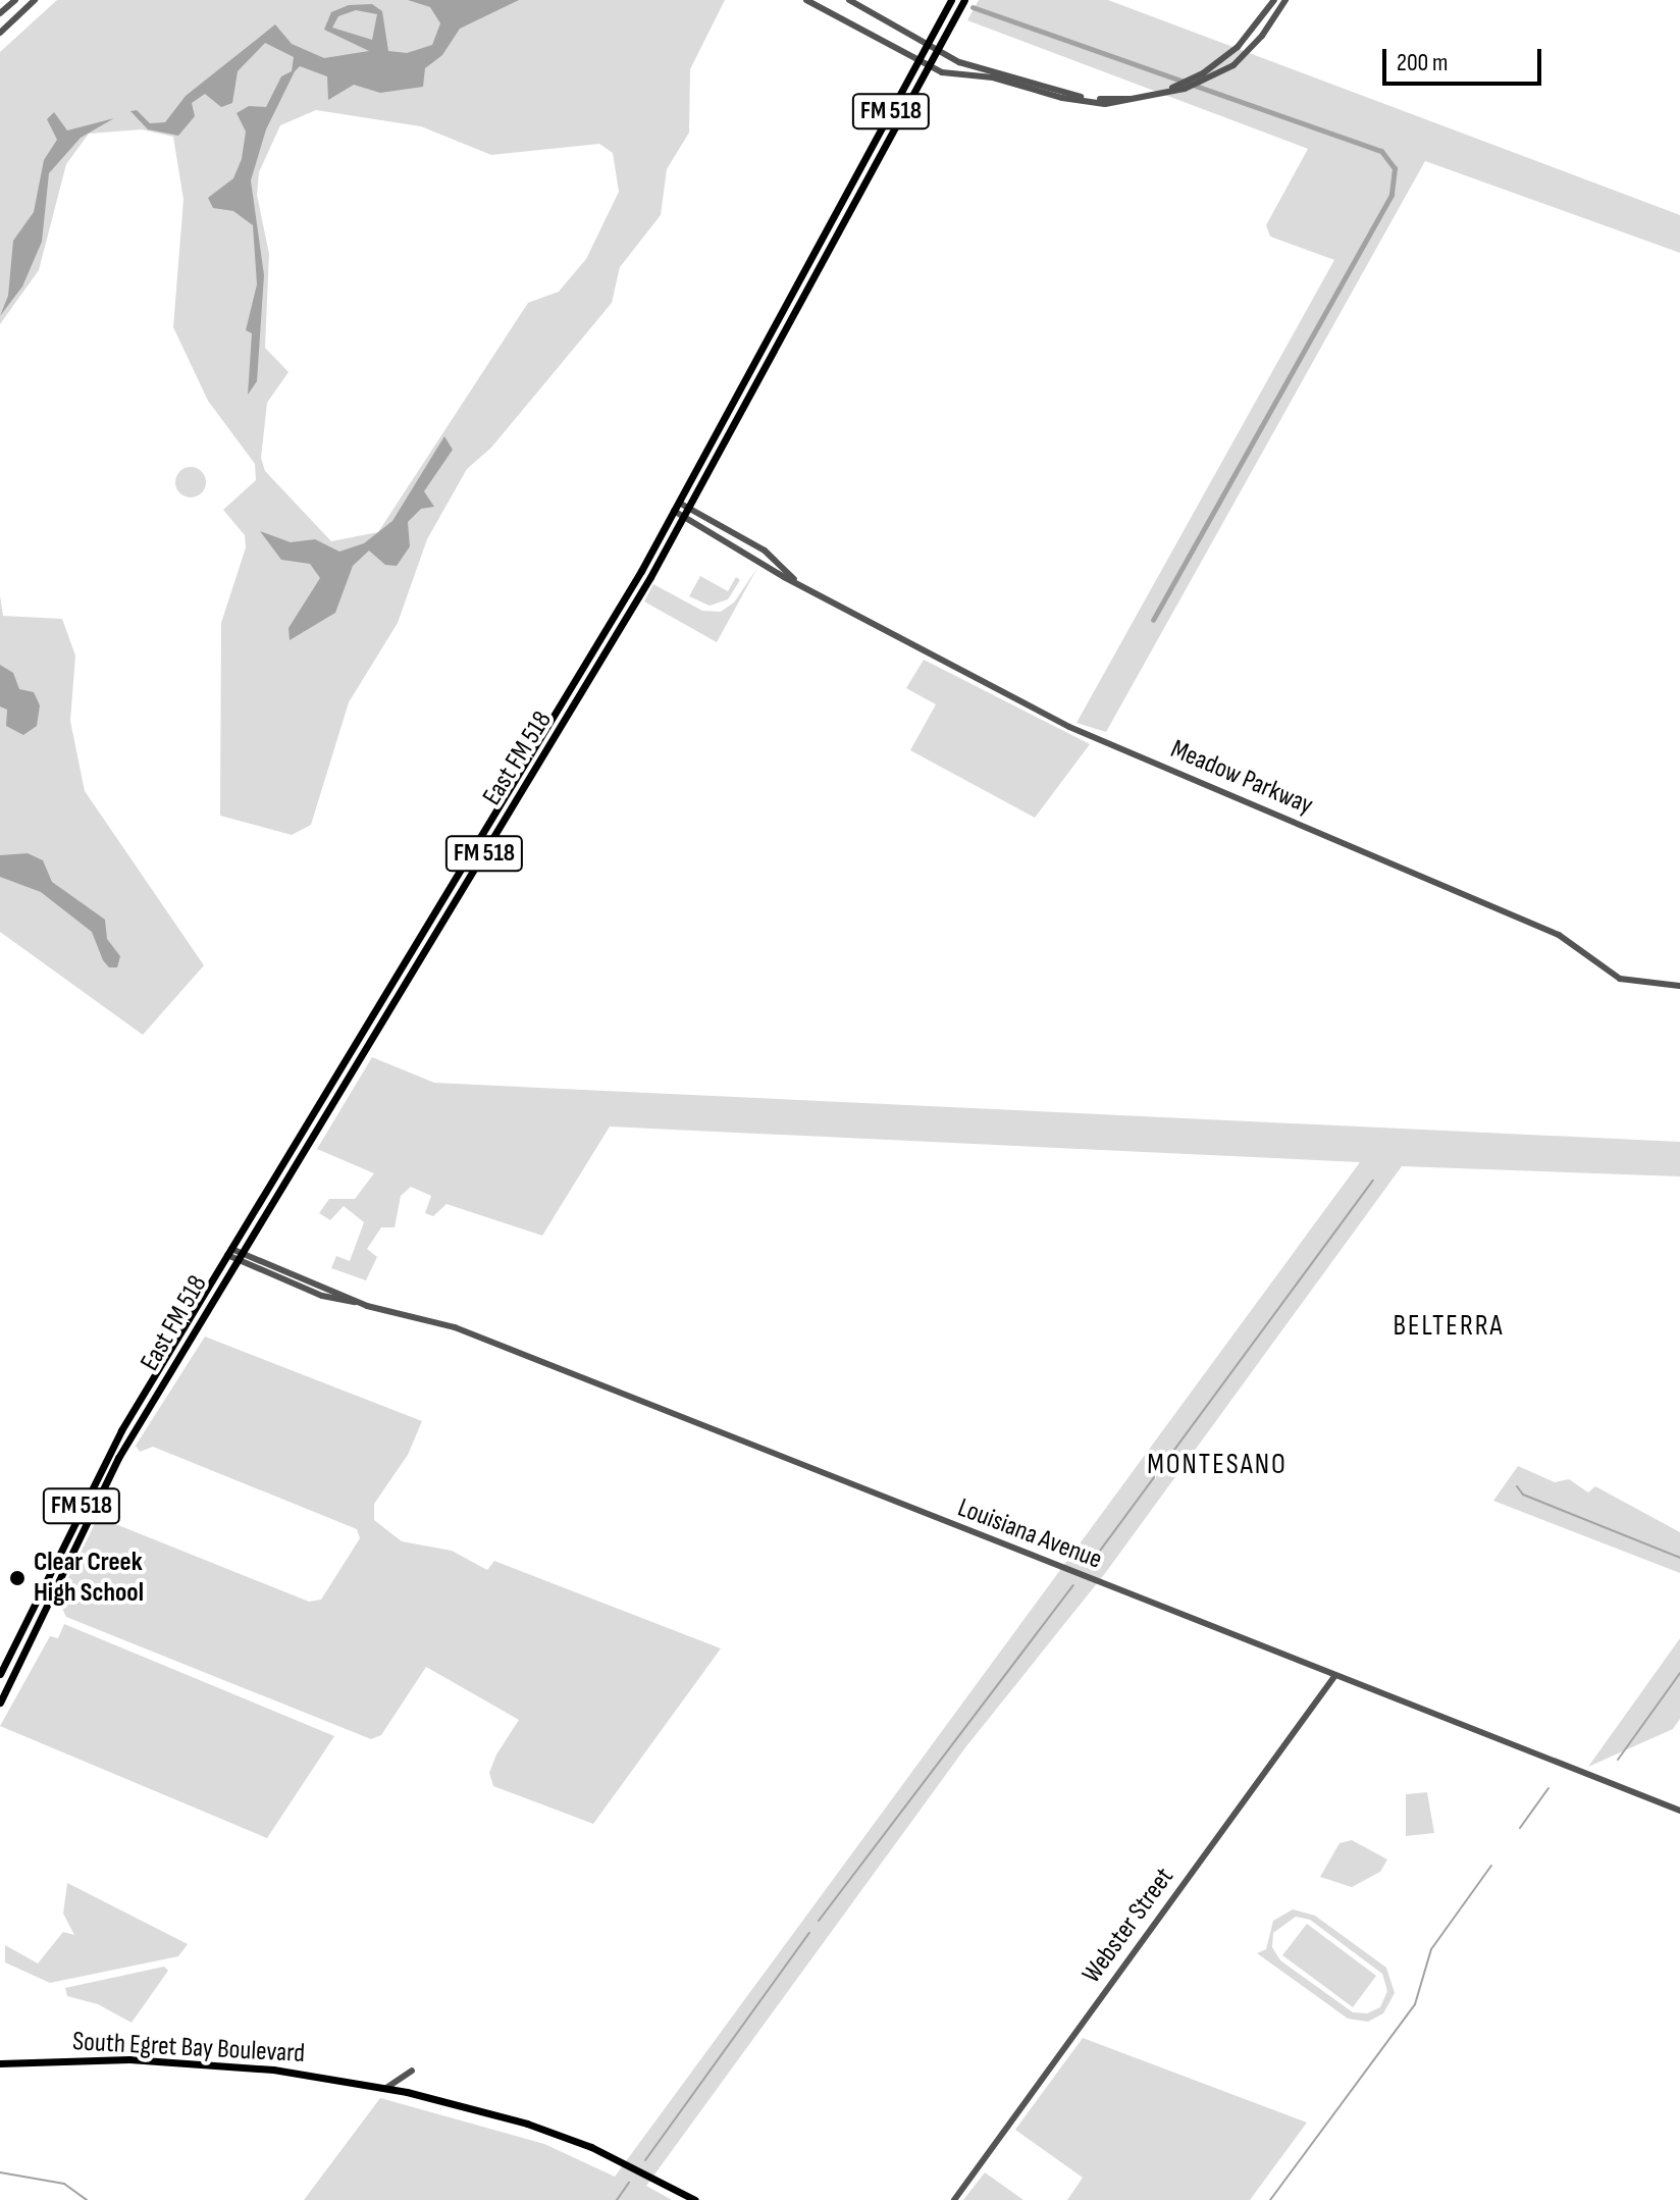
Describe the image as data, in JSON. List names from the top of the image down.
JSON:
{
  "streets": {
    "main road": ["FM 518", "East FM 518", "South Egret Bay Boulevard"],
    "street": ["Meadow Parkway", "Louisiana Avenue", "Webster Street"]
  },
  "crossings": [
    ["East FM 518", "Meadow Parkway"],
    ["East FM 518", "Louisiana Avenue"],
    ["Louisiana Avenue", "Webster Street"]
  ],
  "districts": ["BELTERRA", "MONTESANO"],
  "places": ["Clear Creek High School"],
  "scale_bar": "200 m"
}
